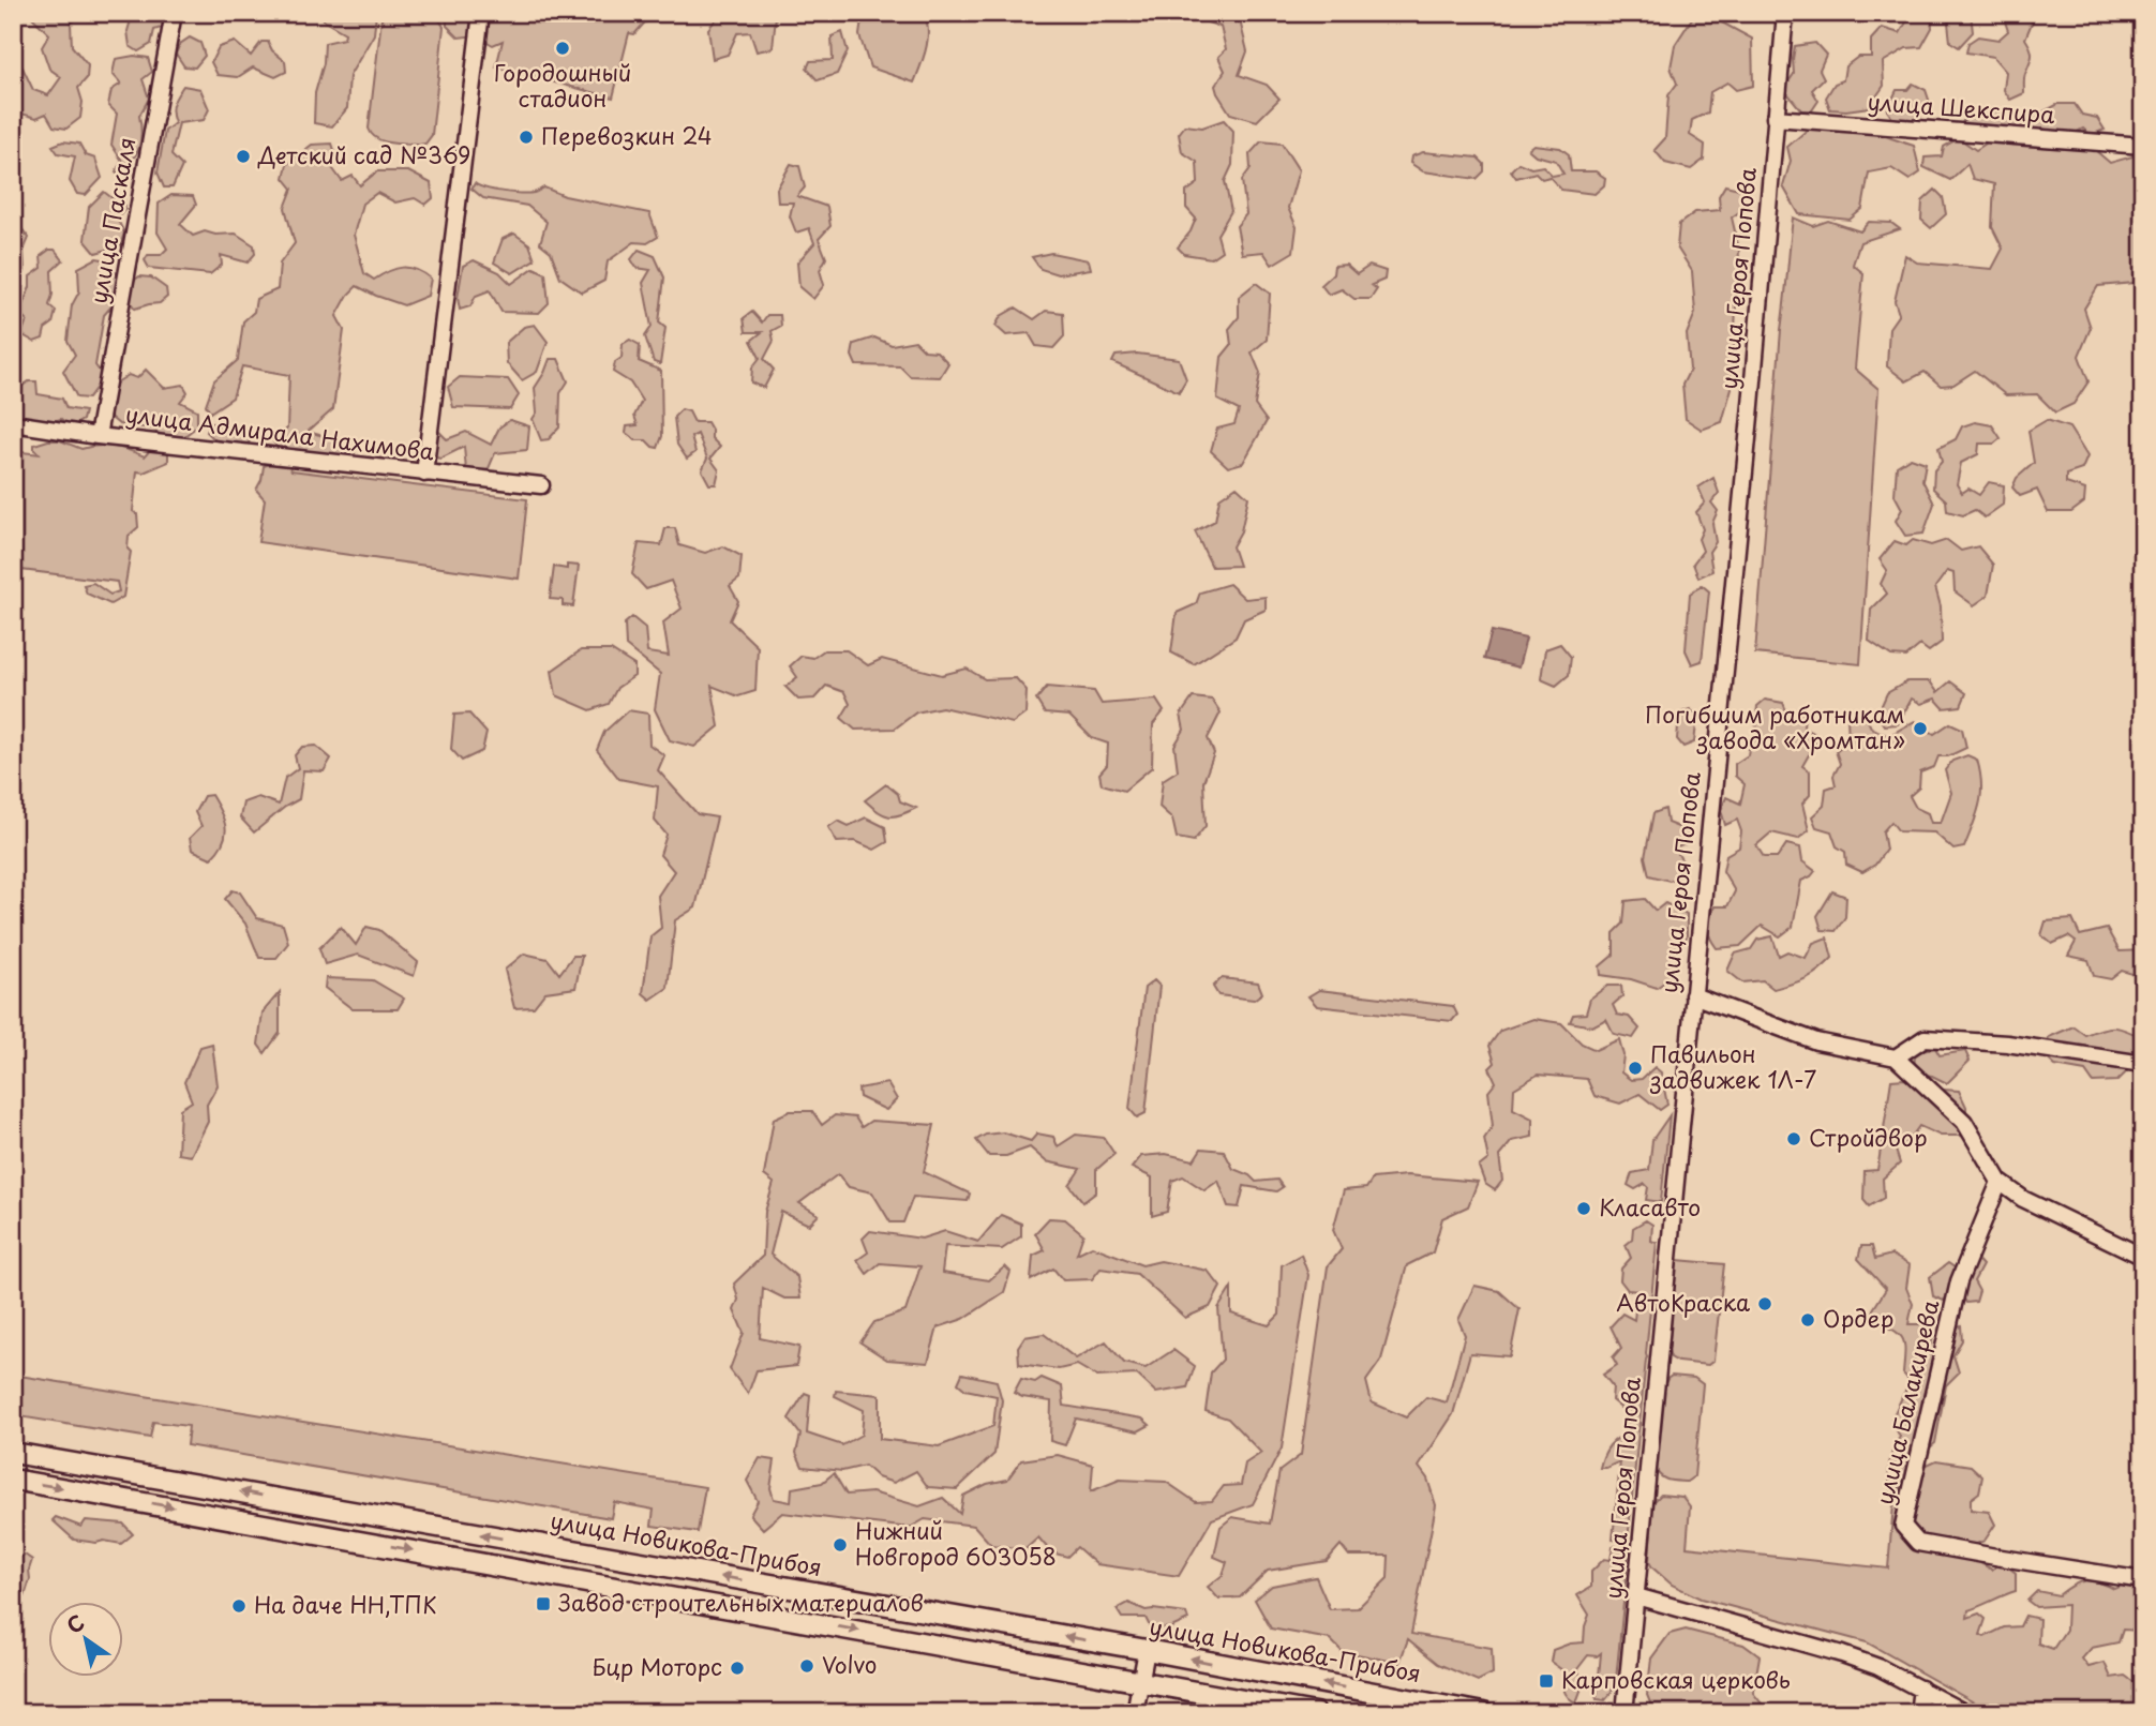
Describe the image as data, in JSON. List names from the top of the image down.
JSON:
{
  "streets": {
    "main road": ["улица Новикова-Прибоя"],
    "street": [
      "улица Шекспира",
      "улица Паскаля",
      "улица Героя Попова",
      "улица Адмирала Нахимова",
      "улица Балакирева"
    ]
  },
  "crossings": [
    ["улица Шекспира", "улица Героя Попова"],
    ["улица Паскаля", "улица Адмирала Нахимова"]
  ],
  "places": {
    "other": [
      "Городошный стадион",
      "Перевозкин 24",
      "Детский сад №369",
      "Погибшим работникам завода «Хромтан»",
      "Павильон задвижек 1Л-7",
      "Стройдвор",
      "Класавто",
      "АвтоКраска",
      "Ордер",
      "Нижний Новгород 603058",
      "На даче НН,ТПК",
      "Volvo",
      "Бцр Моторс"
    ],
    "transit": ["Завод строительных материалов", "Карповская церковь"]
  },
  "north": "top left"
}
